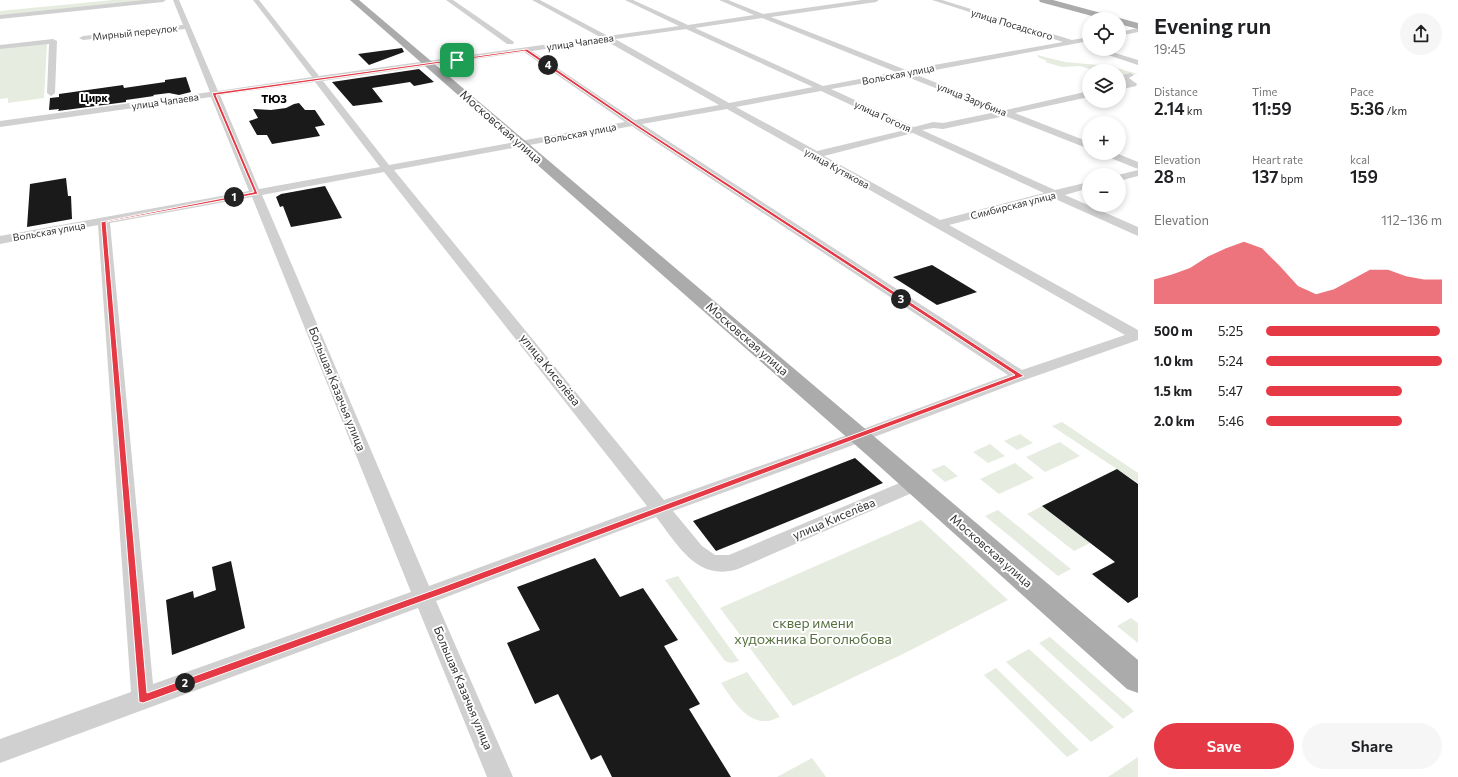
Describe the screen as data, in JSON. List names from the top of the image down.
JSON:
{
  "streets": {
    "main road": ["Московская улица"],
    "street": [
      "улица Посадского",
      "Мирный переулок",
      "улица Чапаева",
      "Вольская улица",
      "улица Зарубина",
      "улица Гоголя",
      "улица Кутякова",
      "Симбирская улица",
      "улица Киселёва",
      "Большая Казачья улица"
    ]
  },
  "crossings": [
    ["улица Посадского", "Вольская улица"],
    ["Мирный переулок", "Большая Казачья улица"],
    ["улица Чапаева", "улица Зарубина"],
    ["улица Чапаева", "улица Гоголя"],
    ["улица Чапаева", "Московская улица"],
    ["улица Чапаева", "улица Кутякова"],
    ["улица Чапаева", "улица Киселёва"],
    ["улица Чапаева", "Большая Казачья улица"],
    ["Вольская улица", "улица Зарубина"],
    ["Вольская улица", "улица Гоголя"],
    ["Вольская улица", "Московская улица"],
    ["Вольская улица", "улица Кутякова"],
    ["Вольская улица", "улица Киселёва"],
    ["Вольская улица", "Большая Казачья улица"],
    ["улица Гоголя", "Симбирская улица"],
    ["Московская улица", "улица Киселёва"],
    ["улица Кутякова", "Симбирская улица"]
  ],
  "districts": ["Цирк", "ТЮЗ"],
  "parks": ["сквер имени художника Боголюбова"],
  "page": {
    "heading": ["Evening run", "19:45"],
    "map_buttons": ["+", "−"],
    "pins": [
      "4",
      "1",
      "3",
      "2"
    ],
    "stats": [
      ["Distance", "2.14 km"],
      ["Time", "11:59"],
      ["Pace", "5:36 /km"],
      ["Elevation", "28 m"],
      ["Heart rate", "137 bpm"],
      ["kcal", "159"]
    ],
    "chart": ["Elevation", "112–136 m"],
    "list": [
      {
        "name": "500 m",
        "note": "5:25"
      },
      {
        "name": "1.0 km",
        "note": "5:24"
      },
      {
        "name": "1.5 km",
        "note": "5:47"
      },
      {
        "name": "2.0 km",
        "note": "5:46"
      }
    ],
    "buttons": ["Save", "Share"]
  }
}
